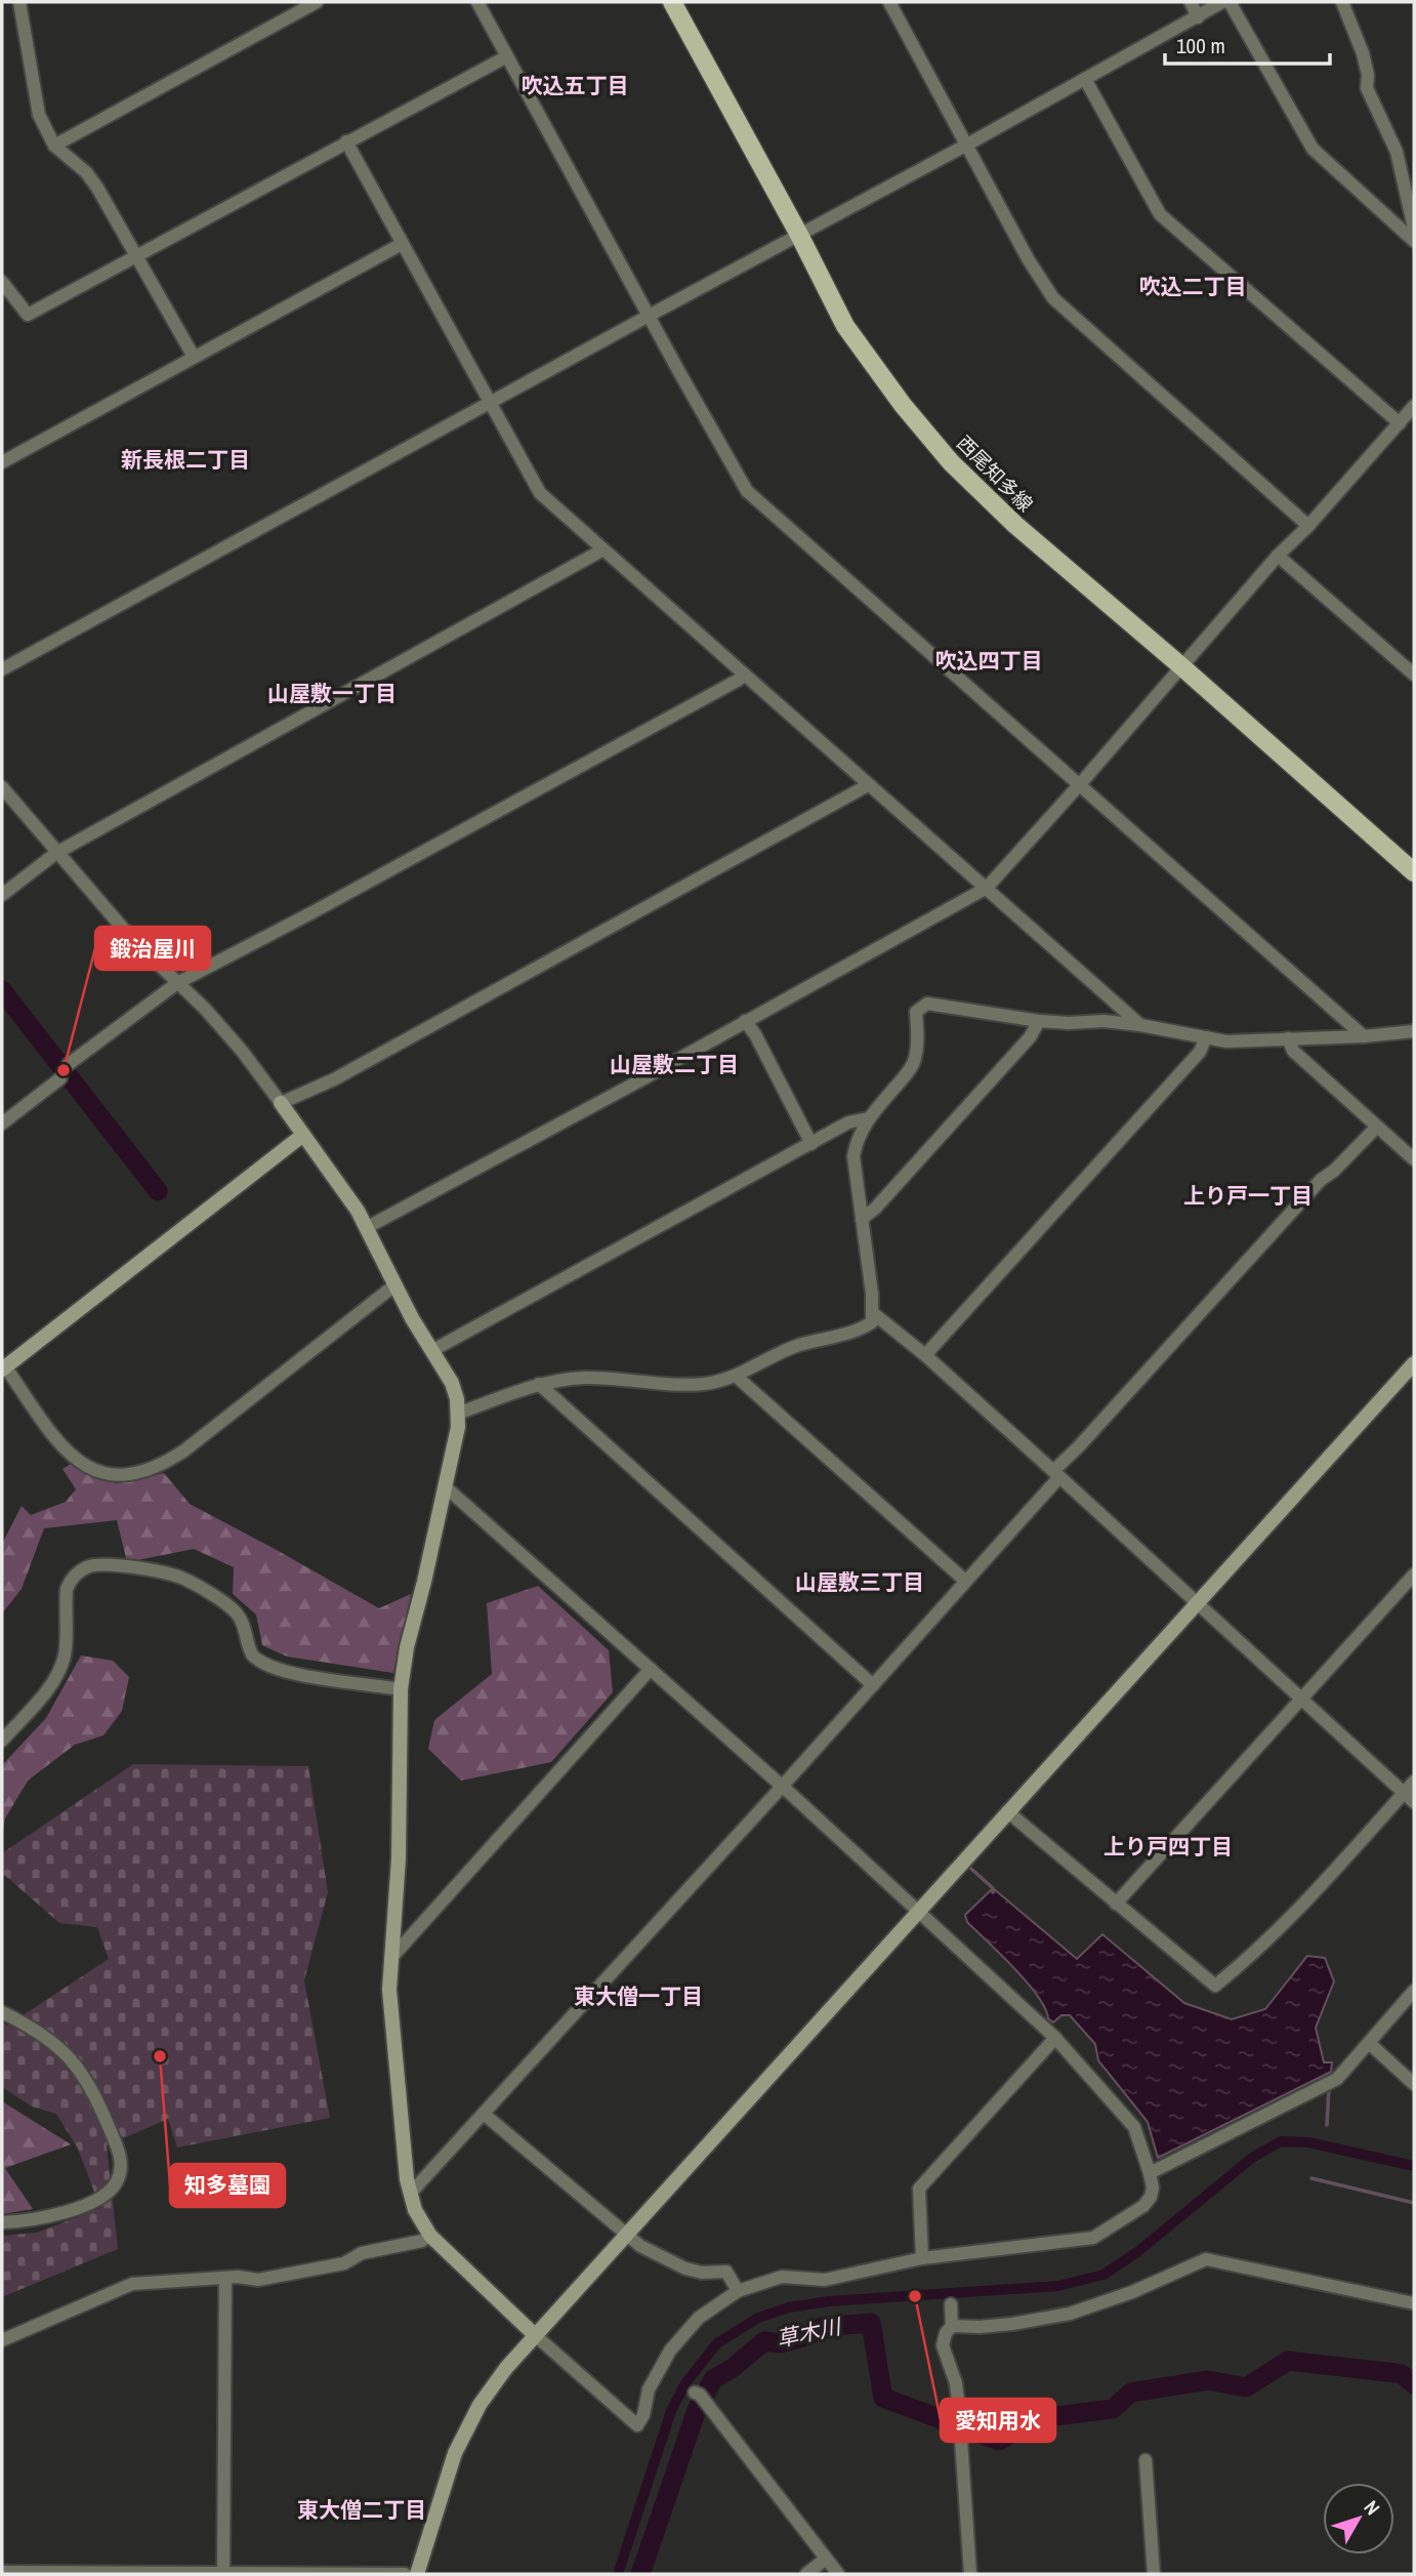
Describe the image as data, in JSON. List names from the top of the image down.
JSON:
{
  "streets": {
    "main road": ["西尾知多線"]
  },
  "districts": [
    "吹込五丁目",
    "吹込二丁目",
    "新長根二丁目",
    "吹込四丁目",
    "山屋敷一丁目",
    "山屋敷二丁目",
    "上り戸一丁目",
    "山屋敷三丁目",
    "上り戸四丁目",
    "東大僧一丁目",
    "東大僧二丁目"
  ],
  "water": ["草木川"],
  "places": ["鍛治屋川", "知多墓園", "愛知用水"],
  "scale_bar": "100 m",
  "north": "top right"
}
